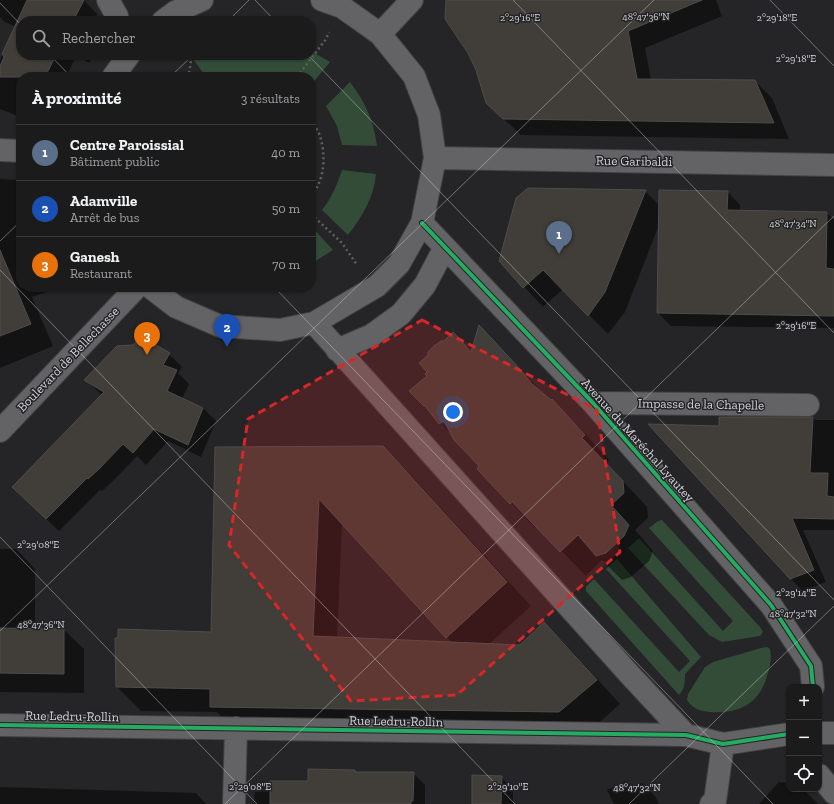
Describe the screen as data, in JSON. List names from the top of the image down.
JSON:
{
  "streets": {
    "street": [
      "Rue Garibaldi",
      "Boulevard de Bellechasse",
      "Impasse de la Chapelle",
      "Avenue du Maréchal Lyautey",
      "Rue Ledru-Rollin"
    ]
  },
  "crossings": [
    ["Impasse de la Chapelle", "Avenue du Maréchal Lyautey"]
  ],
  "page": {
    "search": "Rechercher",
    "heading": ["À proximité", "3 résultats"],
    "list": [
      {
        "mark": "1",
        "name": "Centre Paroissial",
        "note": "Bâtiment public",
        "value": "40 m"
      },
      {
        "mark": "2",
        "name": "Adamville",
        "note": "Arrêt de bus",
        "value": "50 m"
      },
      {
        "mark": "3",
        "name": "Ganesh",
        "note": "Restaurant",
        "value": "70 m"
      }
    ],
    "pins": ["1", "2", "3"],
    "map_buttons": ["+", "−"]
  },
  "coordinates": [
    "48°47'36\"N",
    "2°29'16\"E",
    "2°29'18\"E",
    "48°47'34\"N",
    "2°29'08\"E",
    "2°29'14\"E",
    "48°47'32\"N",
    "2°29'10\"E"
  ]
}
